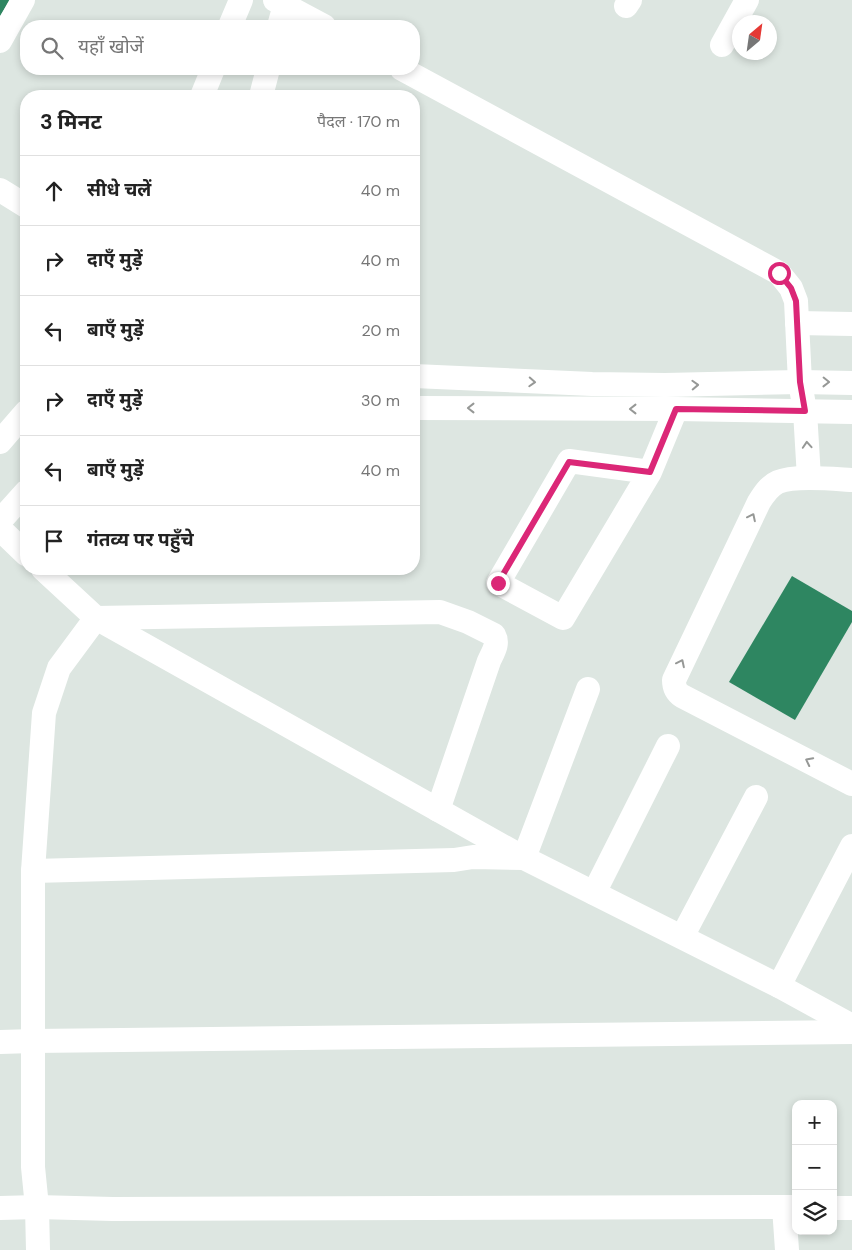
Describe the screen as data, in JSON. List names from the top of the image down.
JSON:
{
  "north": "top right",
  "page": {
    "search": "यहाँ खोजें",
    "heading": ["3 मिनट", "पैदल · 170 m"],
    "list": [
      ["सीधे चलें", "40 m"],
      ["दाएँ मुड़ें", "40 m"],
      ["बाएँ मुड़ें", "20 m"],
      ["दाएँ मुड़ें", "30 m"],
      ["बाएँ मुड़ें", "40 m"],
      "गंतव्य पर पहुँचे"
    ],
    "map_buttons": ["+", "−"]
  }
}
